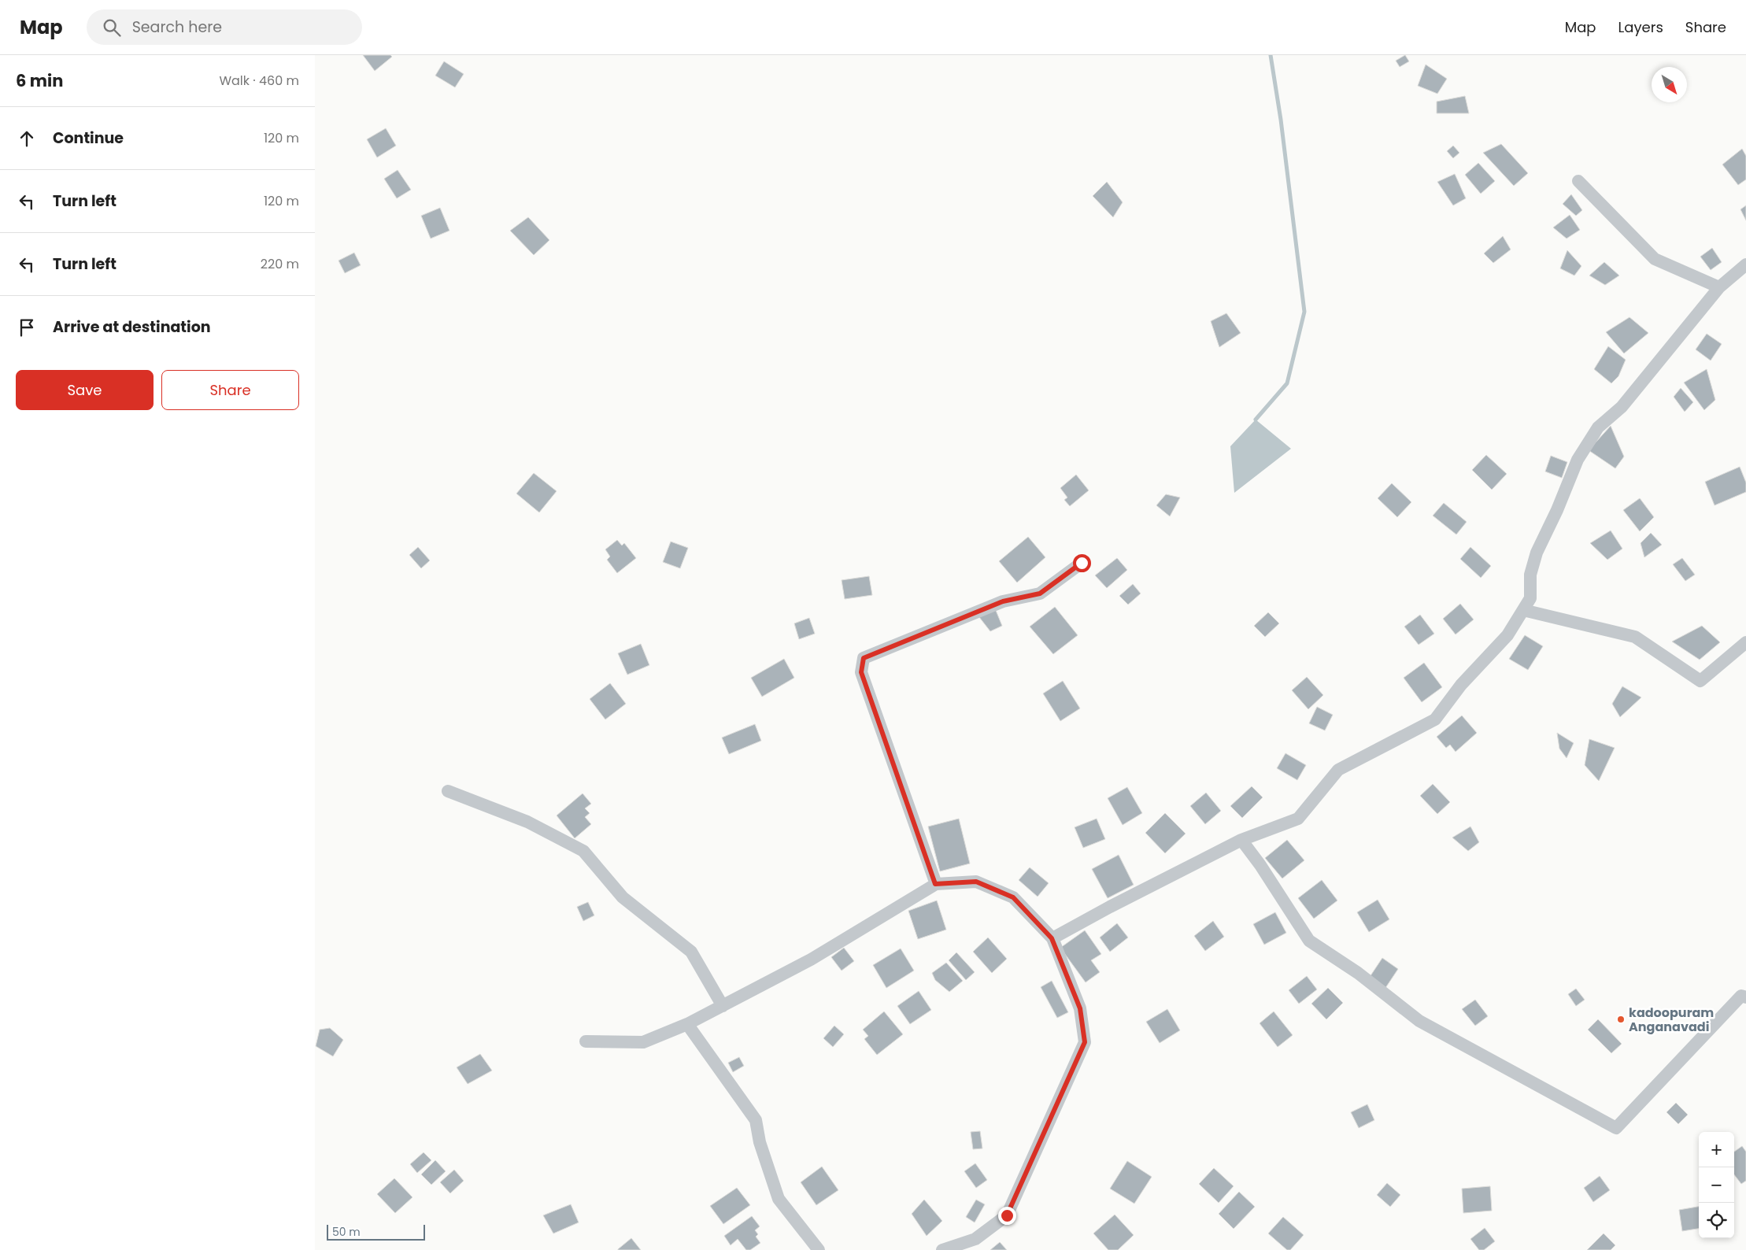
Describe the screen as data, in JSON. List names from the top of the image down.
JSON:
{
  "places": ["kadoopuram Anganavadi"],
  "scale_bar": "50 m",
  "north": "bottom right",
  "page": {
    "header": "Map",
    "search": "Search here",
    "nav": ["Map", "Layers", "Share"],
    "heading": ["6 min", "Walk · 460 m"],
    "list": [
      ["Continue", "120 m"],
      ["Turn left", "120 m"],
      ["Turn left", "220 m"],
      "Arrive at destination"
    ],
    "buttons": ["Save", "Share"],
    "map_buttons": ["+", "−"],
    "scale": "50 m"
  }
}
